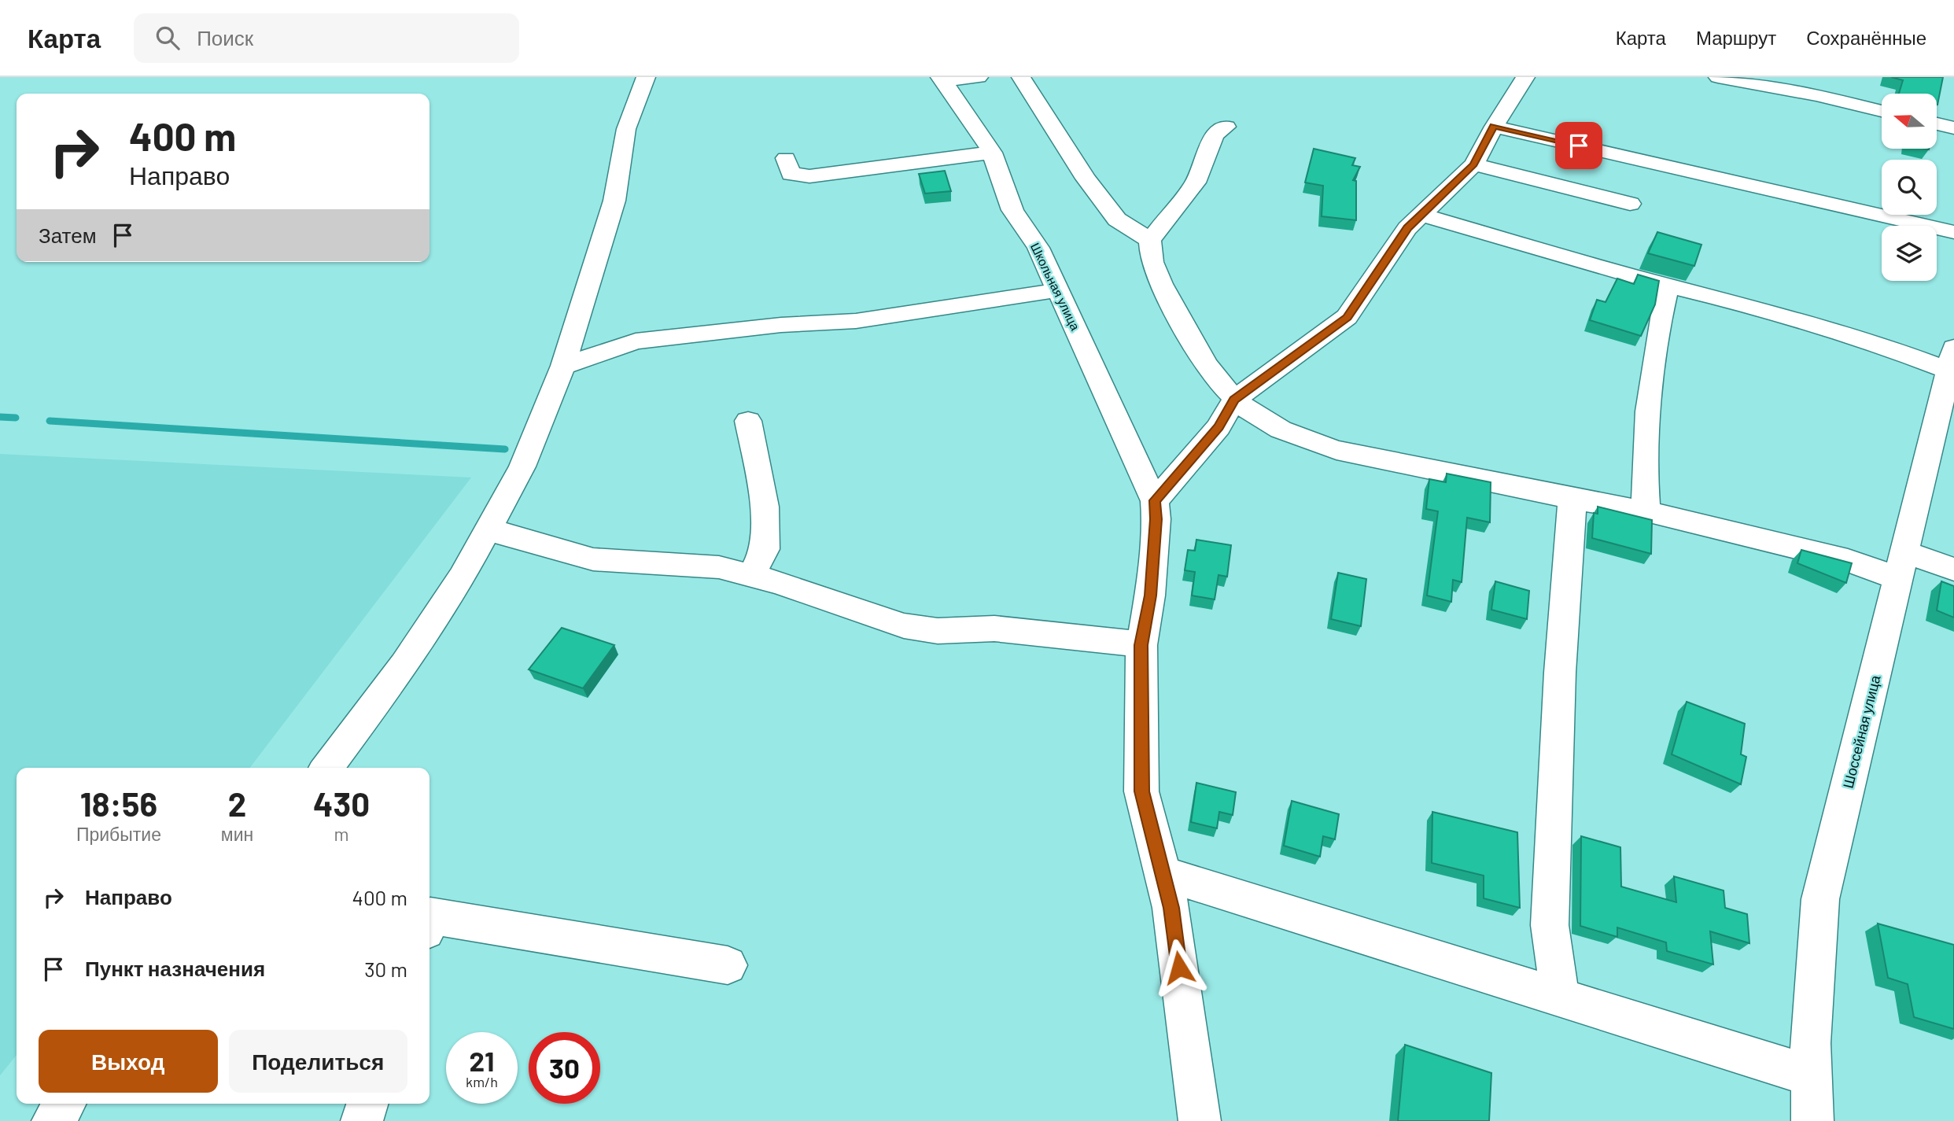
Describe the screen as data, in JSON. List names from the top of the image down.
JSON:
{
  "streets": {
    "street": ["Школьная улица", "Шоссейная улица"]
  },
  "north": "left",
  "page": {
    "header": "Карта",
    "search": "Поиск",
    "nav": ["Карта", "Маршрут", "Сохранённые"],
    "turn": ["400 m", "Направо"],
    "then": "Затем",
    "eta": [
      "18:56",
      "Прибытие",
      "2",
      "мин",
      "430",
      "m"
    ],
    "list": [
      {
        "name": "Направо",
        "value": "400 m"
      },
      {
        "name": "Пункт назначения",
        "value": "30 m"
      }
    ],
    "buttons": ["Выход", "Поделиться"],
    "speed": "21 km/h",
    "limit": "30"
  }
}
